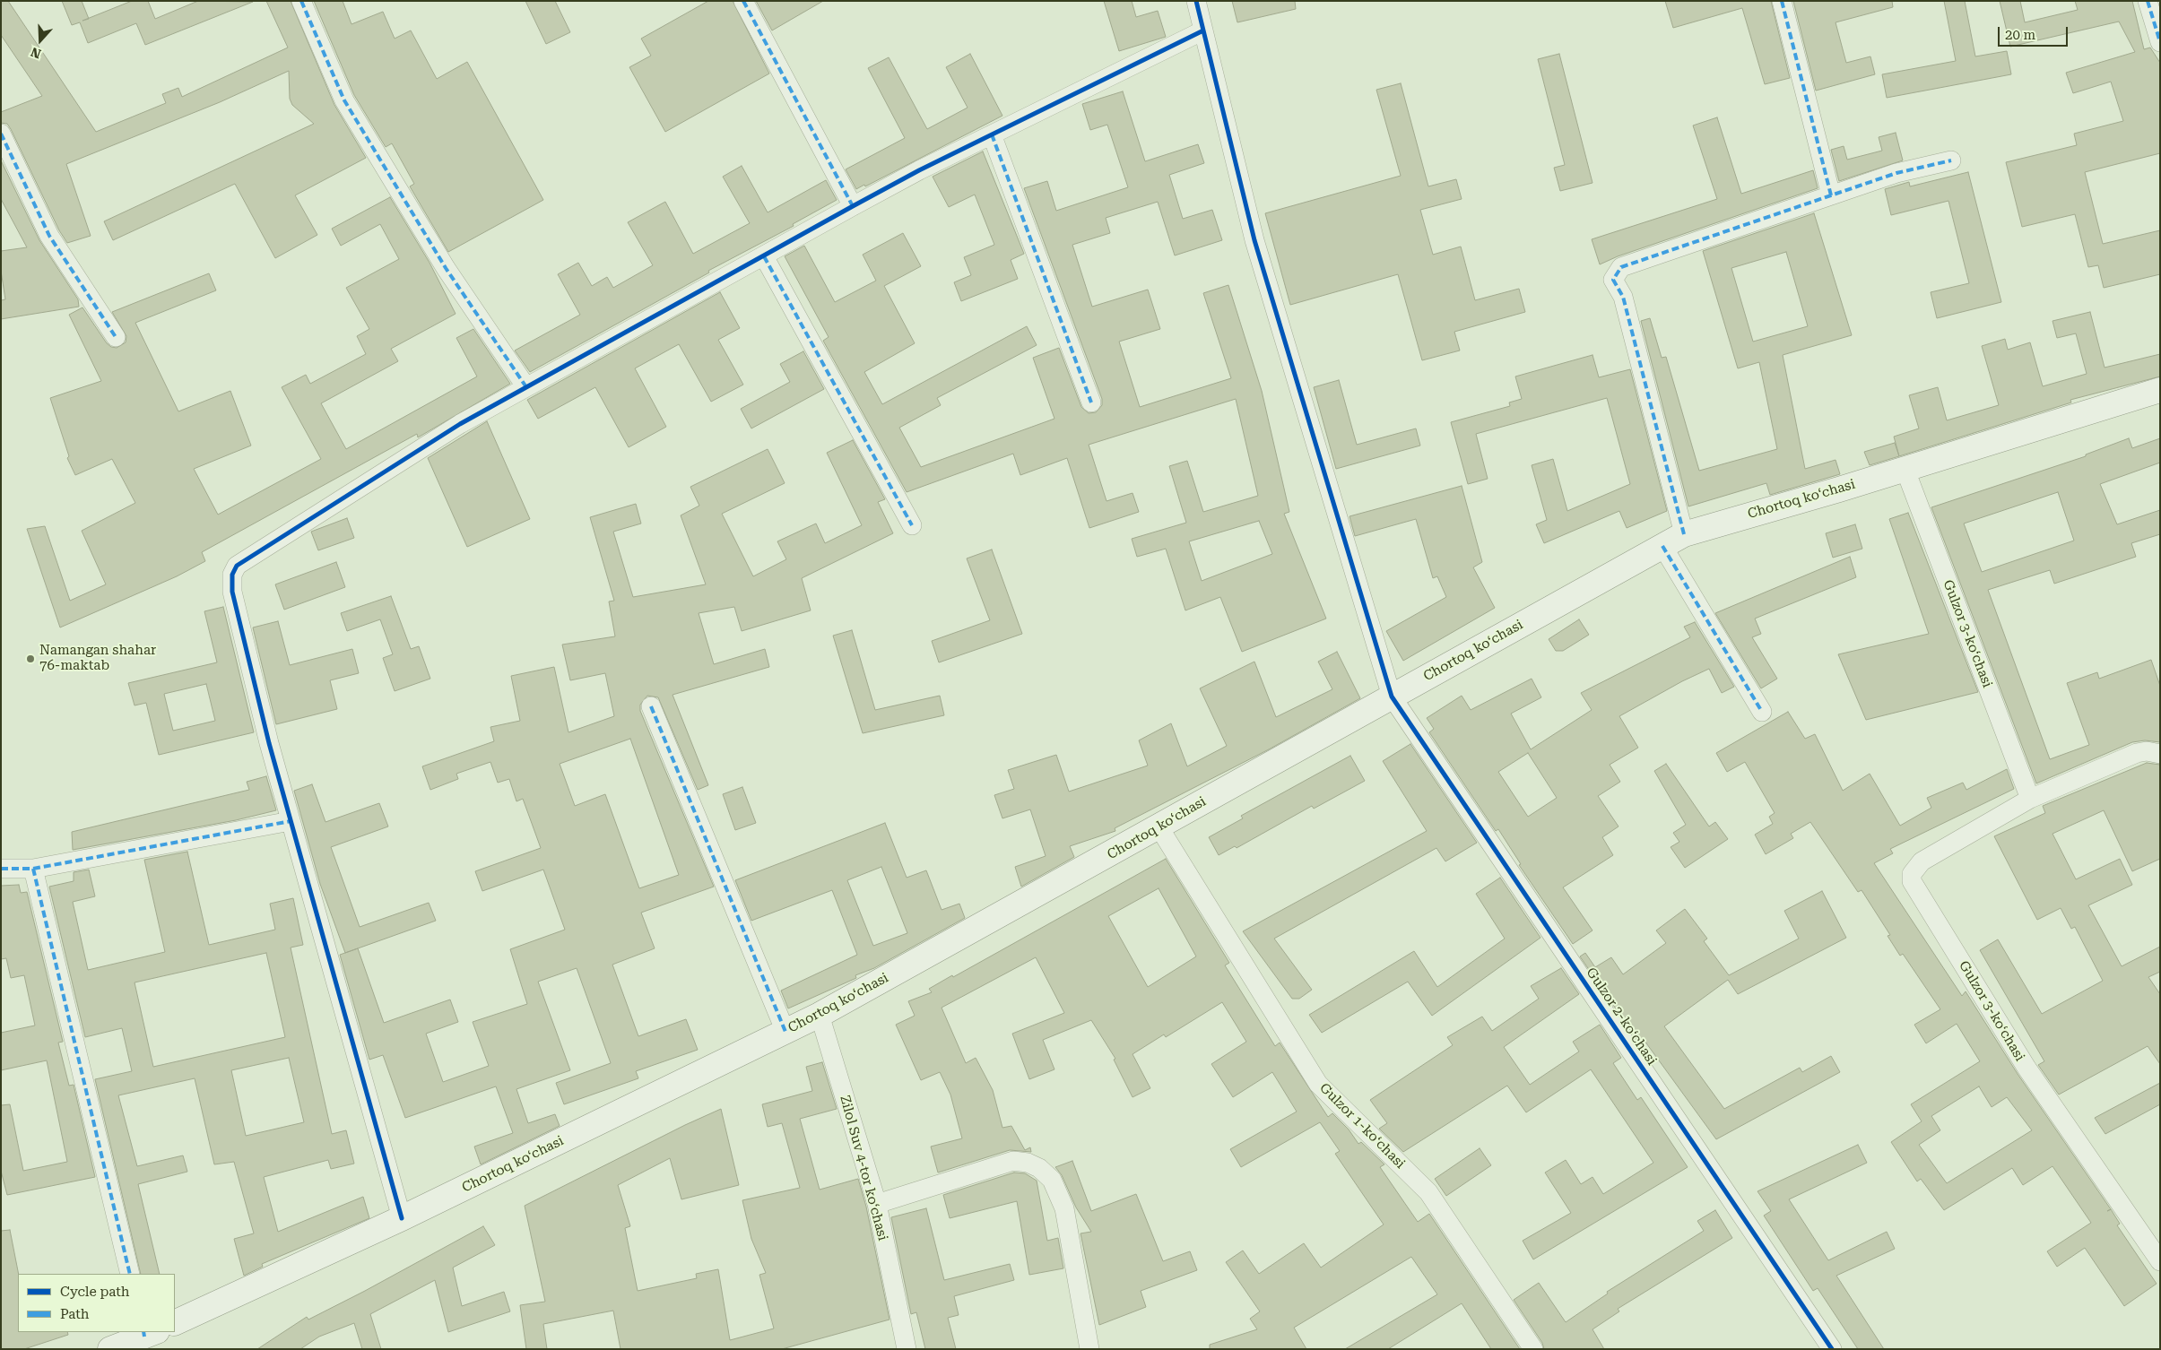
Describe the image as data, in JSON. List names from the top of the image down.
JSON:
{
  "streets": {
    "main road": ["Chortoq koʻchasi"],
    "street": [
      "Gulzor 3-koʻchasi",
      "Gulzor 2-koʻchasi",
      "Gulzor 1-koʻchasi",
      "Zilol Suv 4-tor koʻchasi"
    ]
  },
  "crossings": [
    ["Chortoq koʻchasi", "Gulzor 3-koʻchasi"],
    ["Chortoq koʻchasi", "Gulzor 2-koʻchasi"],
    ["Chortoq koʻchasi", "Gulzor 1-koʻchasi"],
    ["Chortoq koʻchasi", "Zilol Suv 4-tor koʻchasi"]
  ],
  "places": ["Namangan shahar 76-maktab"],
  "legend": ["Cycle path", "Path"],
  "scale_bar": "20 m",
  "north": "bottom"
}
